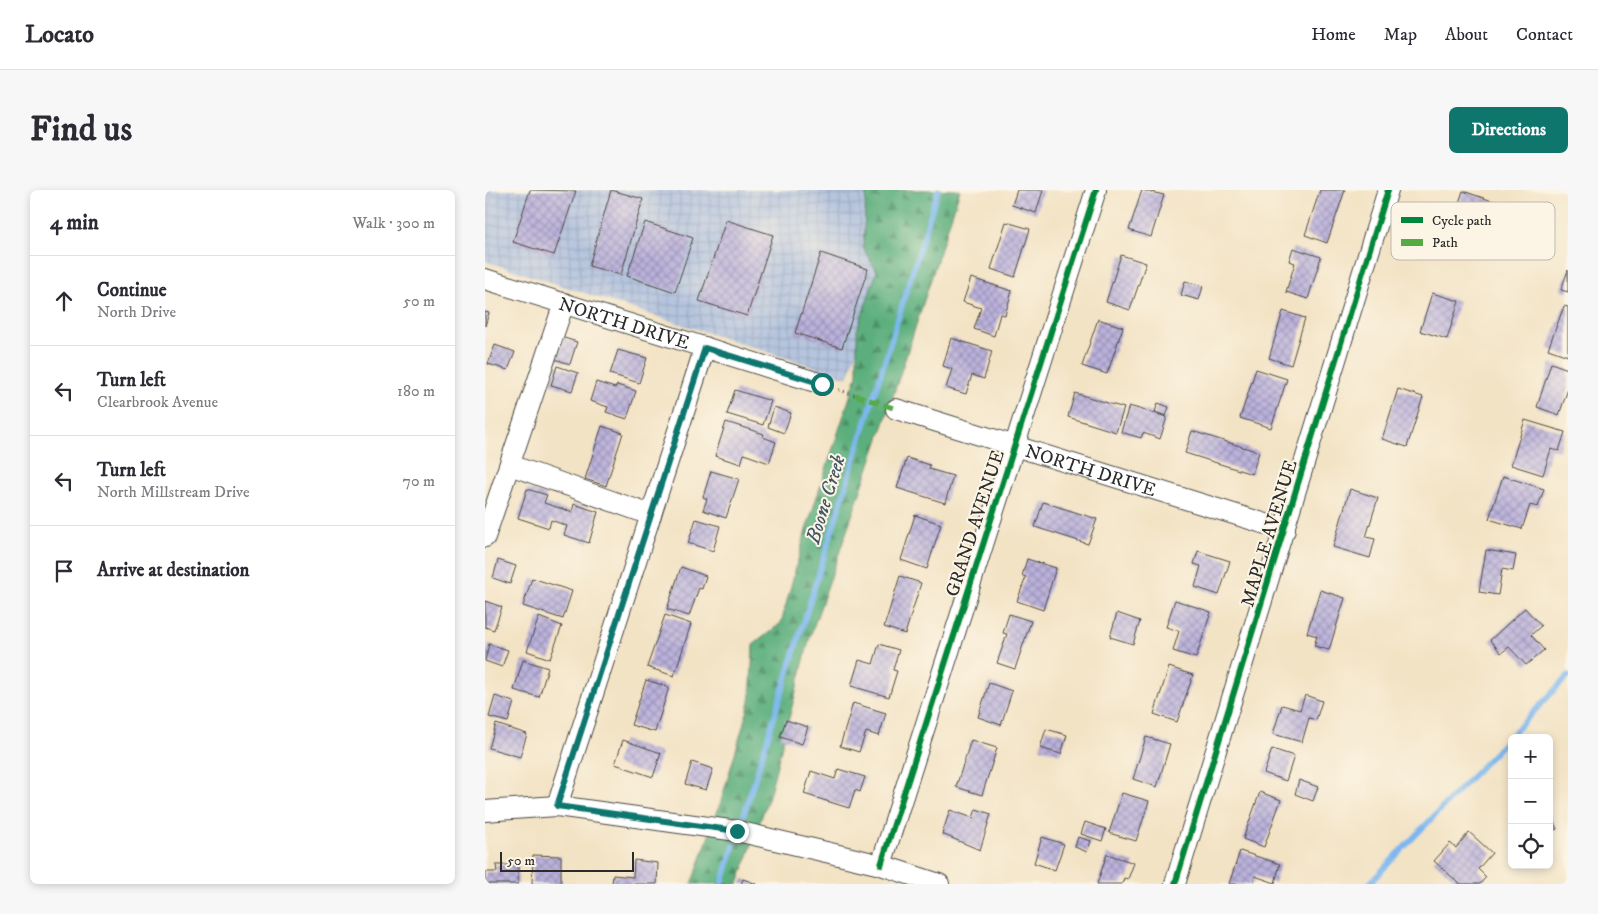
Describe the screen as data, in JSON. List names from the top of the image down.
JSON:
{
  "streets": {
    "street": ["NORTH DRIVE", "GRAND AVENUE", "MAPLE AVENUE"]
  },
  "crossings": [
    ["NORTH DRIVE", "GRAND AVENUE"],
    ["NORTH DRIVE", "MAPLE AVENUE"]
  ],
  "water": ["Boone Creek"],
  "legend": ["Cycle path", "Path"],
  "scale_bar": "50 m",
  "page": {
    "header": "Locato",
    "nav": [
      "Home",
      "Map",
      "About",
      "Contact"
    ],
    "buttons": "Directions",
    "title": "Find us",
    "heading": ["4 min", "Walk · 300 m"],
    "list": [
      ["Continue", "North Drive", "50 m"],
      ["Turn left", "Clearbrook Avenue", "180 m"],
      ["Turn left", "North Millstream Drive", "70 m"],
      "Arrive at destination"
    ],
    "map_buttons": ["+", "−"],
    "scale": "50 m"
  }
}
